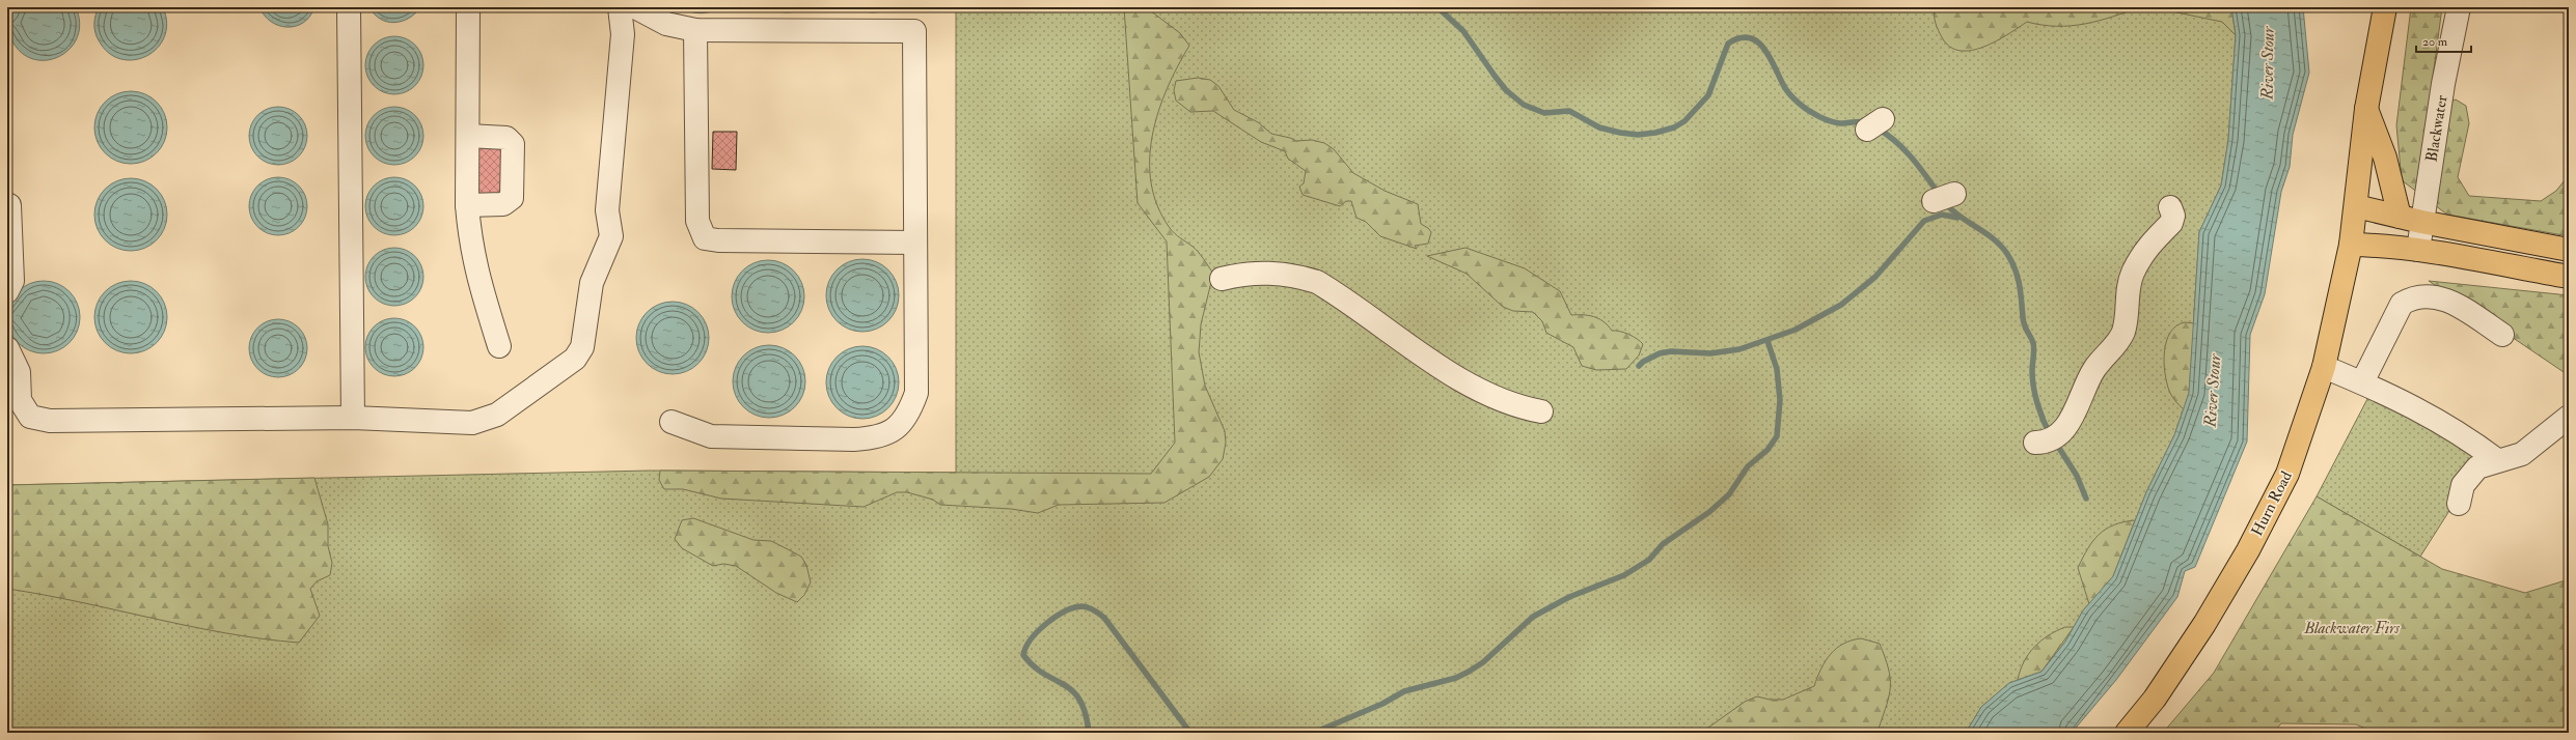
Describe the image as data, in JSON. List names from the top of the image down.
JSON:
{
  "streets": {
    "main road": ["Hurn Road"],
    "street": ["Blackwater"]
  },
  "water": ["River Stour"],
  "parks": ["Blackwater Firs"],
  "scale_bar": "20 m"
}
